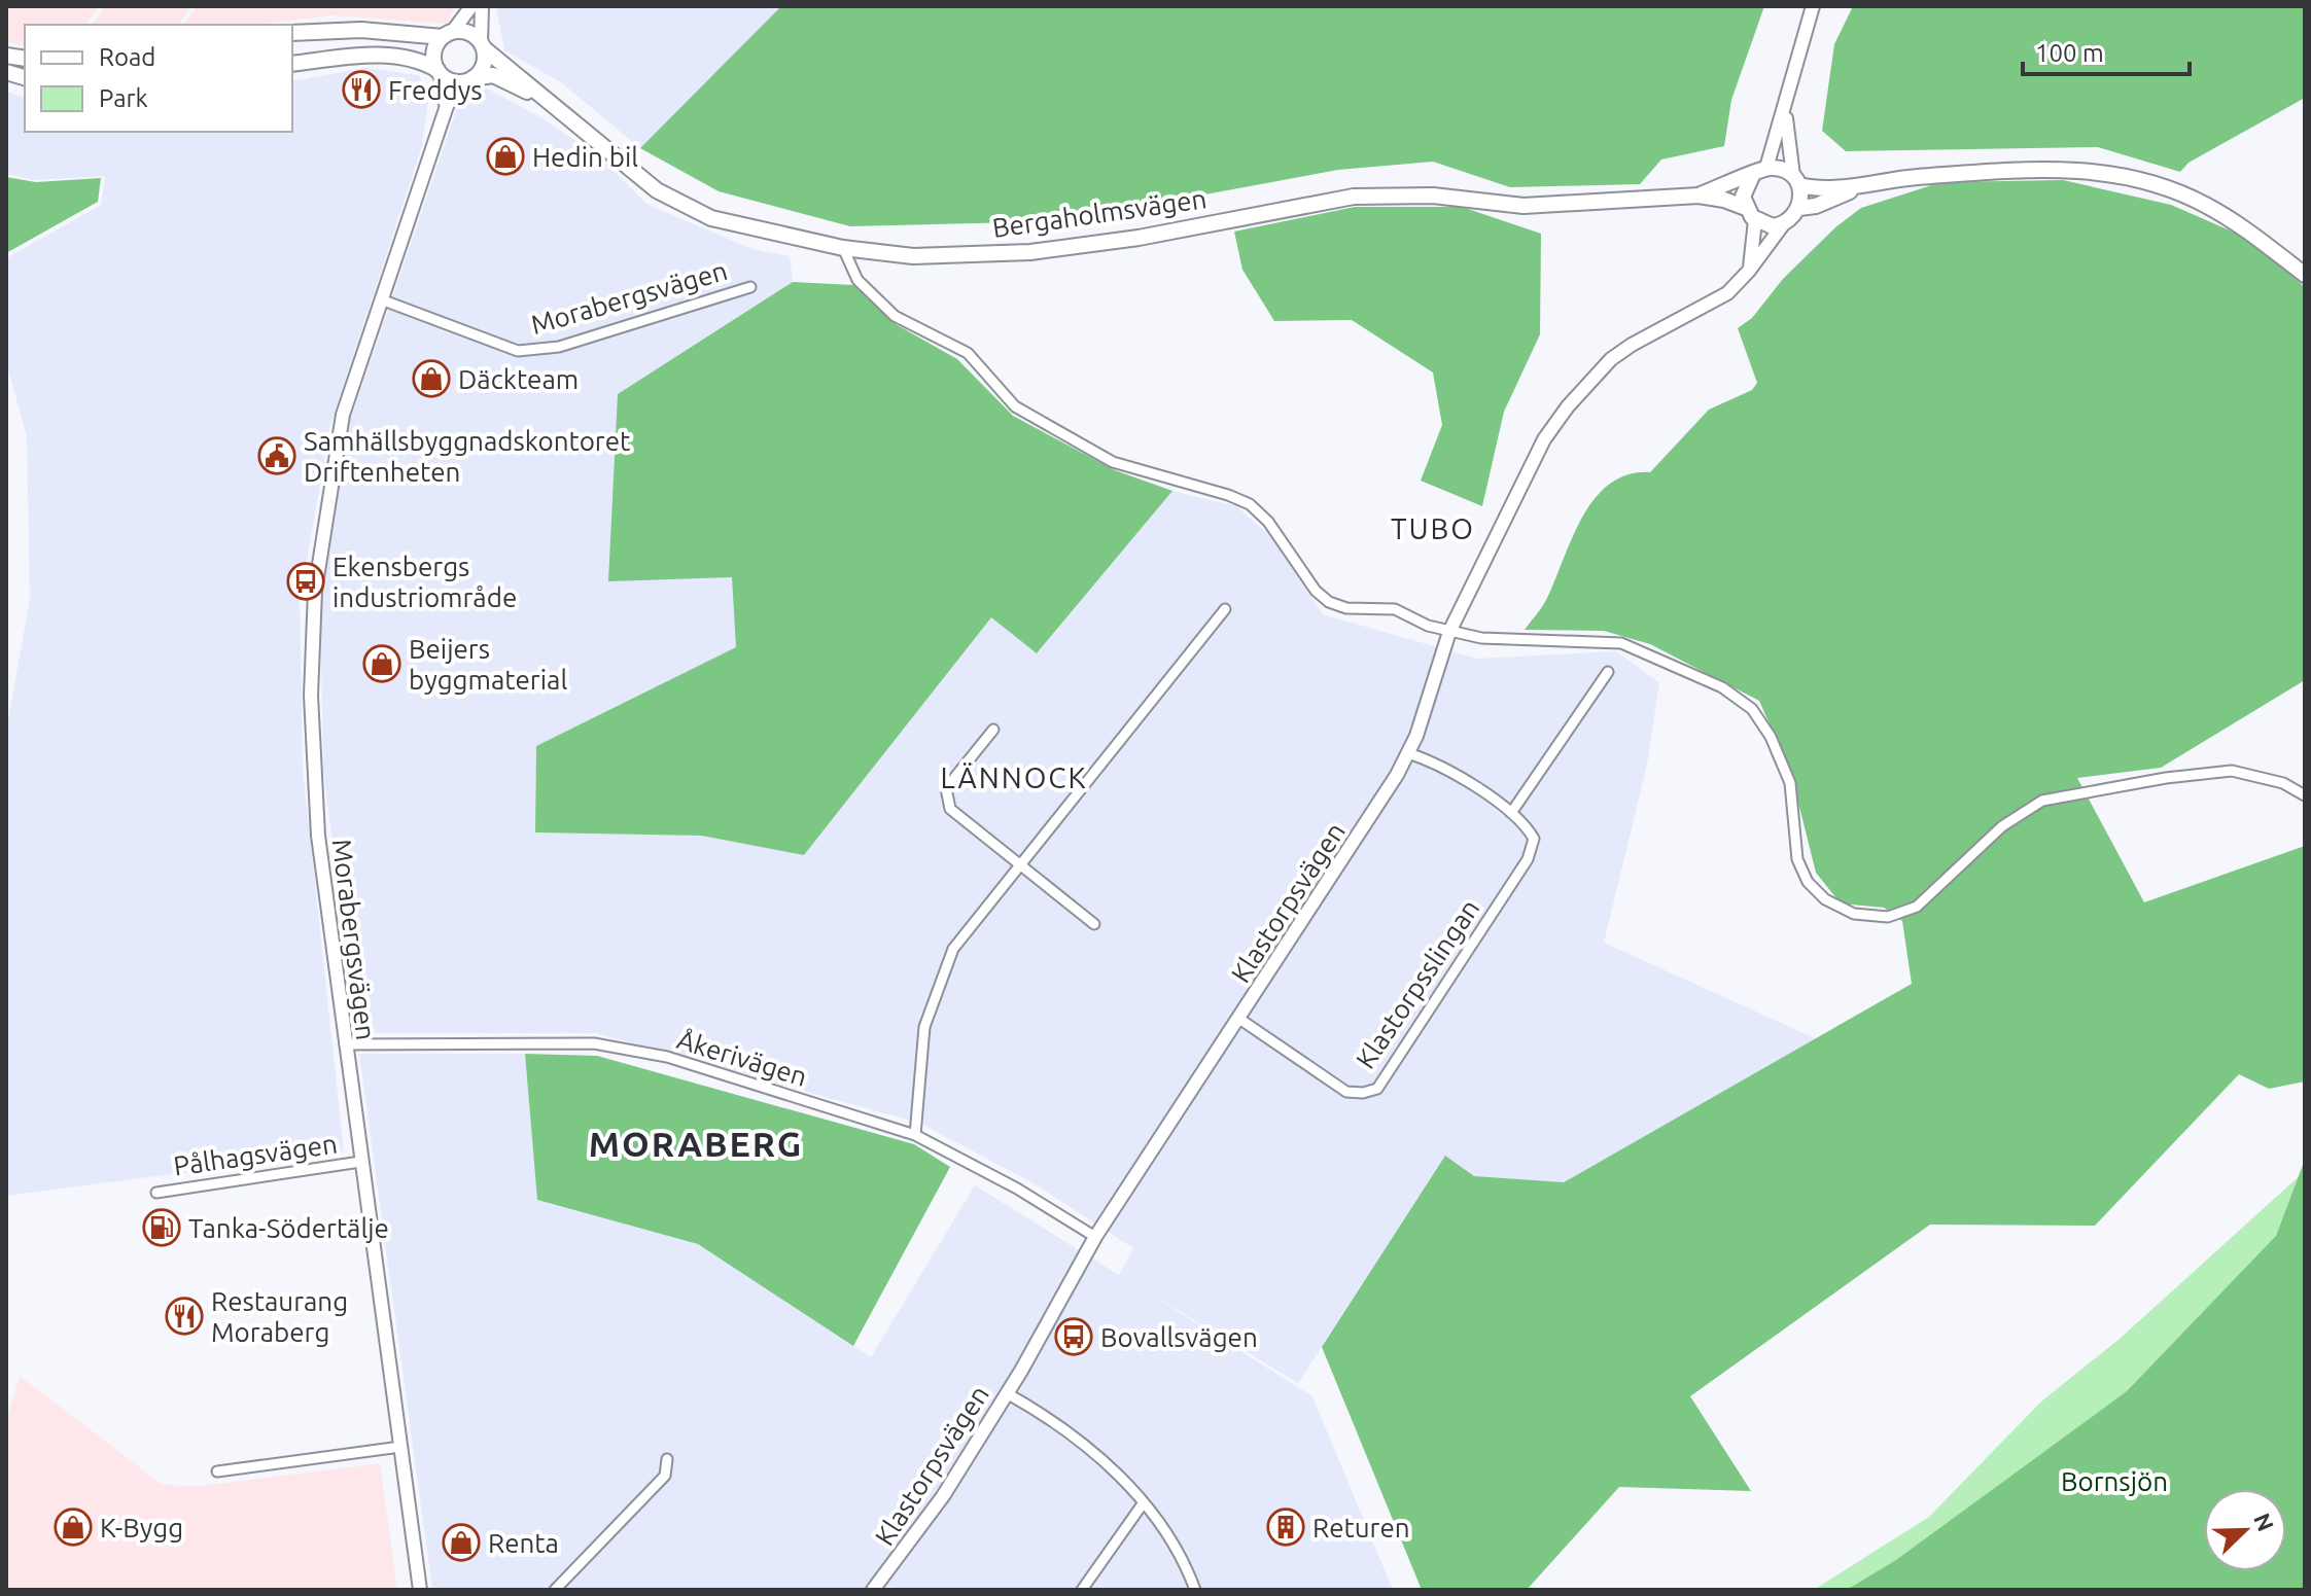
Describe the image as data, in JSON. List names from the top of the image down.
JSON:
{
  "streets": {
    "main road": ["Bergaholmsvägen"],
    "street": [
      "Morabergsvägen",
      "Klastorpsvägen",
      "Klastorpsslingan",
      "Åkerivägen",
      "Pålhagsvägen"
    ]
  },
  "crossings": [
    ["Bergaholmsvägen", "Morabergsvägen"],
    ["Bergaholmsvägen", "Klastorpsvägen"],
    ["Morabergsvägen", "Åkerivägen"],
    ["Morabergsvägen", "Pålhagsvägen"],
    ["Klastorpsvägen", "Klastorpsslingan"],
    ["Klastorpsvägen", "Åkerivägen"]
  ],
  "districts": ["TUBO", "LÄNNOCK", "MORABERG"],
  "parks": ["Bornsjön"],
  "places": {
    "restaurant": ["Freddys", "Restaurang Moraberg"],
    "shop": [
      "Hedin bil",
      "Däckteam",
      "Beijers byggmaterial",
      "K-Bygg",
      "Renta"
    ],
    "public building": ["Samhällsbyggnadskontoret Driftenheten"],
    "bus stop": ["Ekensbergs industriområde", "Bovallsvägen"],
    "fuel station": ["Tanka-Södertälje"],
    "building": ["Returen"]
  },
  "legend": ["Road", "Park"],
  "scale_bar": "100 m",
  "north": "top right"
}
